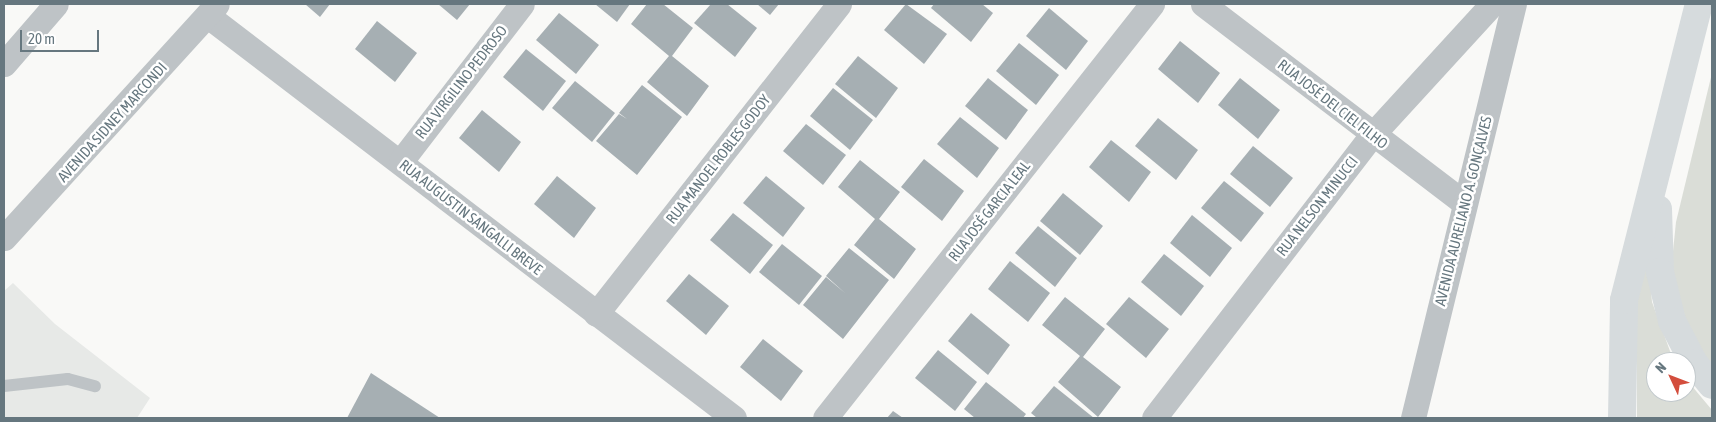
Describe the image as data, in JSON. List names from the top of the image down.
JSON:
{
  "streets": {
    "street": [
      "RUA VIRGILINO PEDROSO",
      "RUA JOSÉ DEL CIEL FILHO",
      "AVENIDA SIDNEY MARCONDI",
      "RUA MANOEL ROBLES GODOY",
      "RUA NELSON MINUCCI",
      "RUA JOSÉ GARCIA LEAL",
      "AVENIDA AURELIANO A. GONÇALVES",
      "RUA AUGUSTIN SANGALLI BREVE"
    ]
  },
  "crossings": [
    ["RUA VIRGILINO PEDROSO", "RUA AUGUSTIN SANGALLI BREVE"],
    ["RUA JOSÉ DEL CIEL FILHO", "RUA NELSON MINUCCI"],
    ["RUA JOSÉ DEL CIEL FILHO", "AVENIDA AURELIANO A. GONÇALVES"],
    ["AVENIDA SIDNEY MARCONDI", "RUA AUGUSTIN SANGALLI BREVE"],
    ["RUA MANOEL ROBLES GODOY", "RUA AUGUSTIN SANGALLI BREVE"]
  ],
  "scale_bar": "20 m",
  "north": "top left"
}
